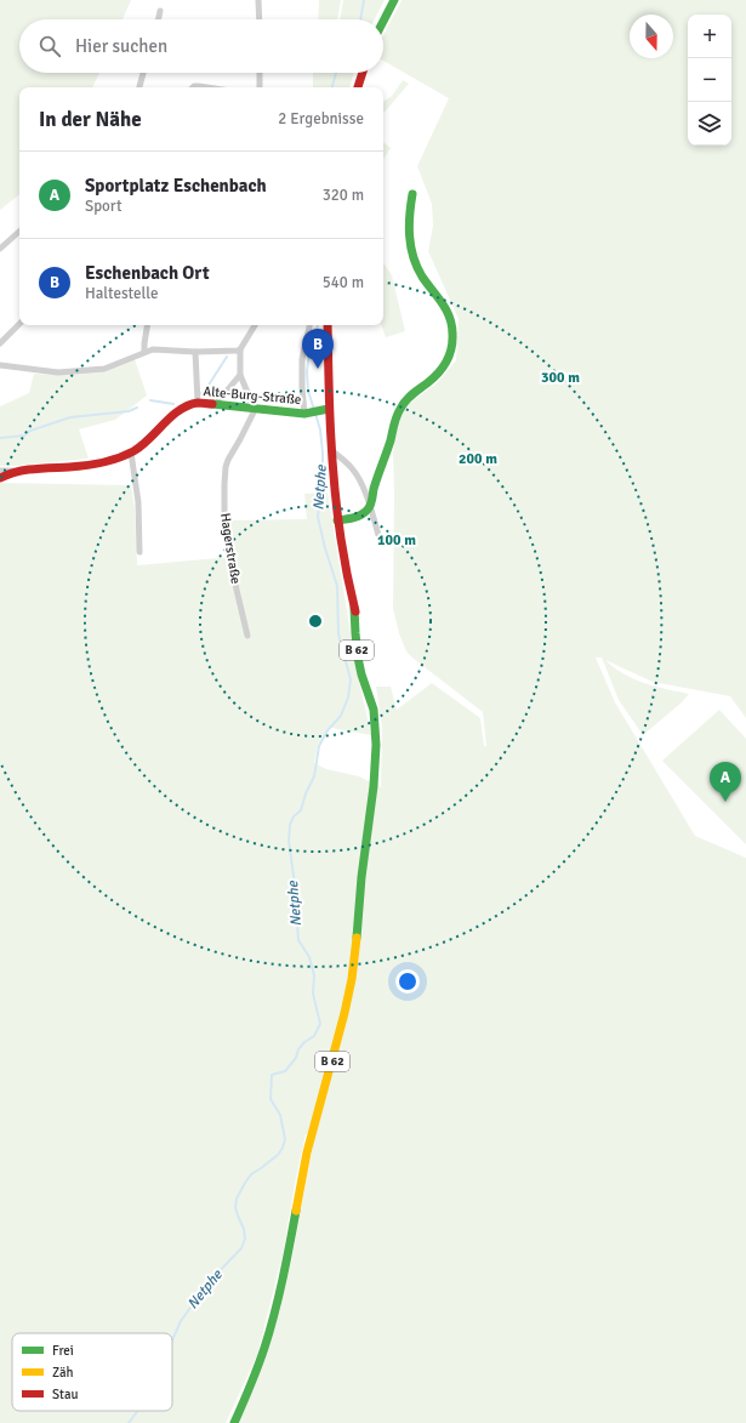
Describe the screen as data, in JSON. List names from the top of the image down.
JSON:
{
  "streets": {
    "main road": ["Alte-Burg-Straße", "B 62"],
    "street": ["Hagerstraße"]
  },
  "crossings": [
    ["Alte-Burg-Straße", "Hagerstraße"],
    ["Alte-Burg-Straße", "B 62"]
  ],
  "water": ["Netphe"],
  "legend": ["Frei", "Zäh", "Stau"],
  "north": "bottom",
  "page": {
    "map_buttons": ["+", "−"],
    "search": "Hier suchen",
    "heading": ["In der Nähe", "2 Ergebnisse"],
    "list": [
      {
        "mark": "A",
        "name": "Sportplatz Eschenbach",
        "note": "Sport",
        "value": "320 m"
      },
      {
        "mark": "B",
        "name": "Eschenbach Ort",
        "note": "Haltestelle",
        "value": "540 m"
      }
    ],
    "pins": ["B", "A"]
  },
  "rings": ["300 m", "200 m", "100 m"]
}
